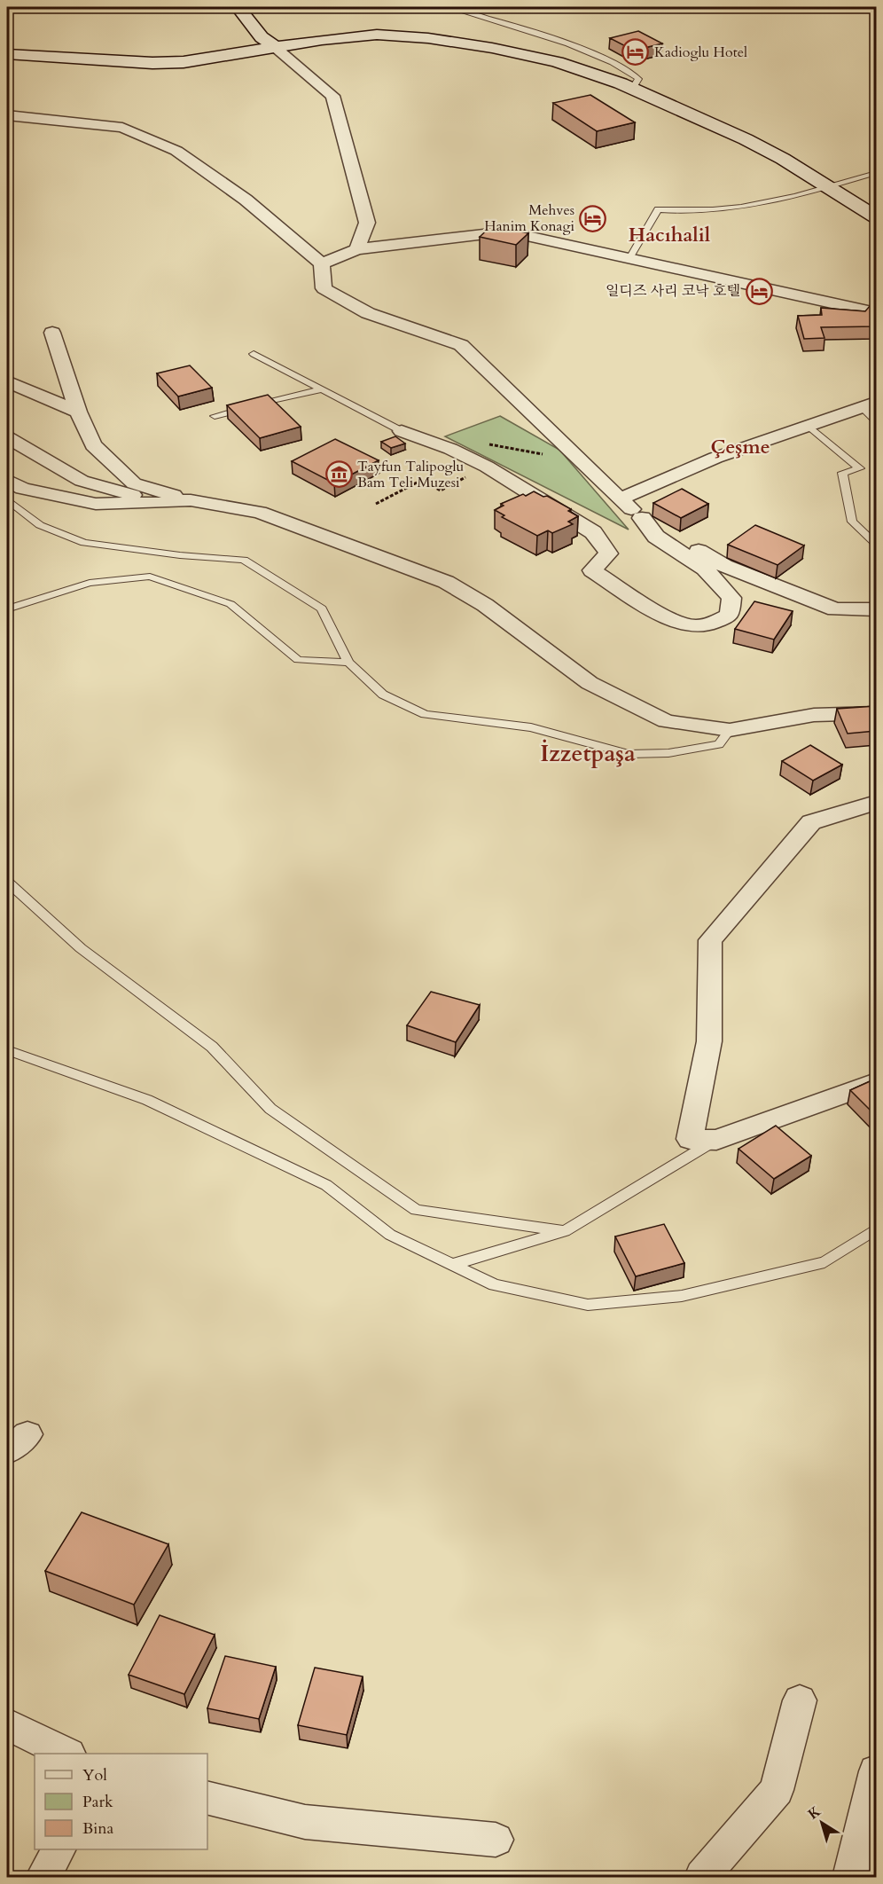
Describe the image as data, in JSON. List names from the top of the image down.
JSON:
{
  "districts": ["Hacıhalil", "Çeşme", "İzzetpaşa"],
  "places": {
    "hotel": ["Kadioglu Hotel", "Mehves Hanim Konagi", "일디즈 사리 코낙 호텔"],
    "museum": ["Tayfun Talipoglu Bam Teli Muzesi"]
  },
  "legend": ["Yol", "Park", "Bina"],
  "north": "top left"
}
